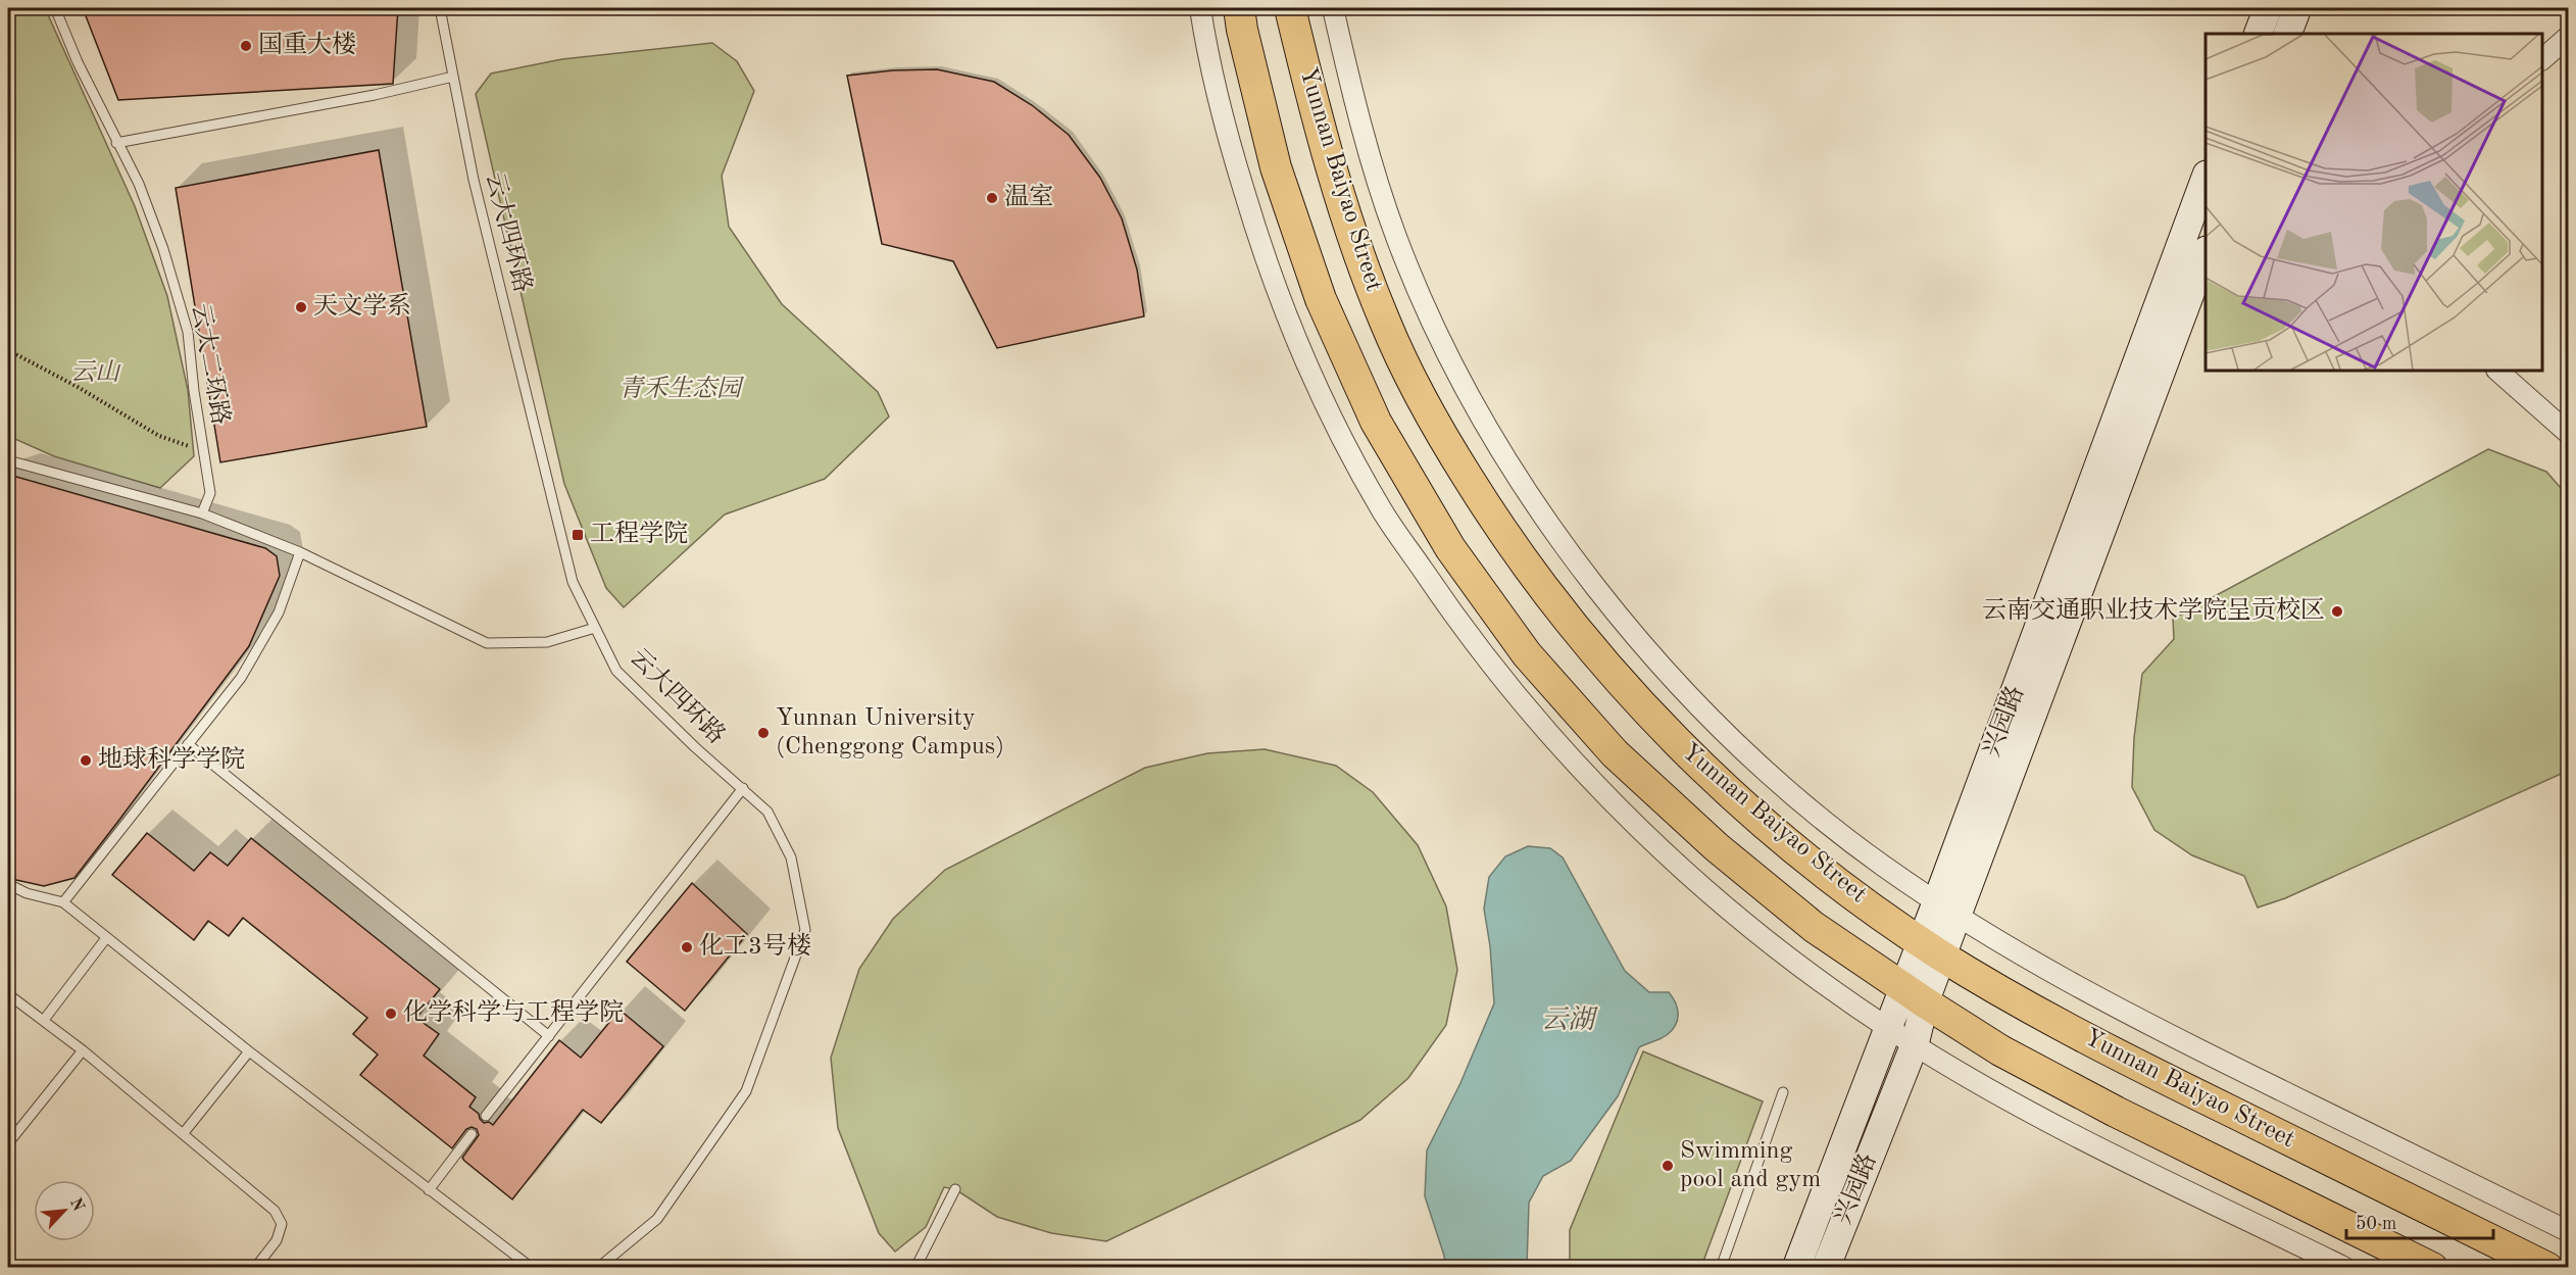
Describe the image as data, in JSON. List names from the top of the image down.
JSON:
{
  "streets": {
    "main road": ["Yunnan Baiyao Street", "兴园路"],
    "lane": ["云大四环路", "云大二环路"]
  },
  "crossings": [
    ["Yunnan Baiyao Street", "兴园路"]
  ],
  "water": ["云湖"],
  "parks": ["云山", "青禾生态园"],
  "places": {
    "other": [
      "国重大楼",
      "温室",
      "天文学系",
      "云南交通职业技术学院呈贡校区",
      "Yunnan University (Chenggong Campus)",
      "地球科学学院",
      "化工3号楼",
      "化学科学与工程学院",
      "Swimming pool and gym"
    ],
    "transit": ["工程学院"]
  },
  "scale_bar": "50 m",
  "north": "top right"
}
